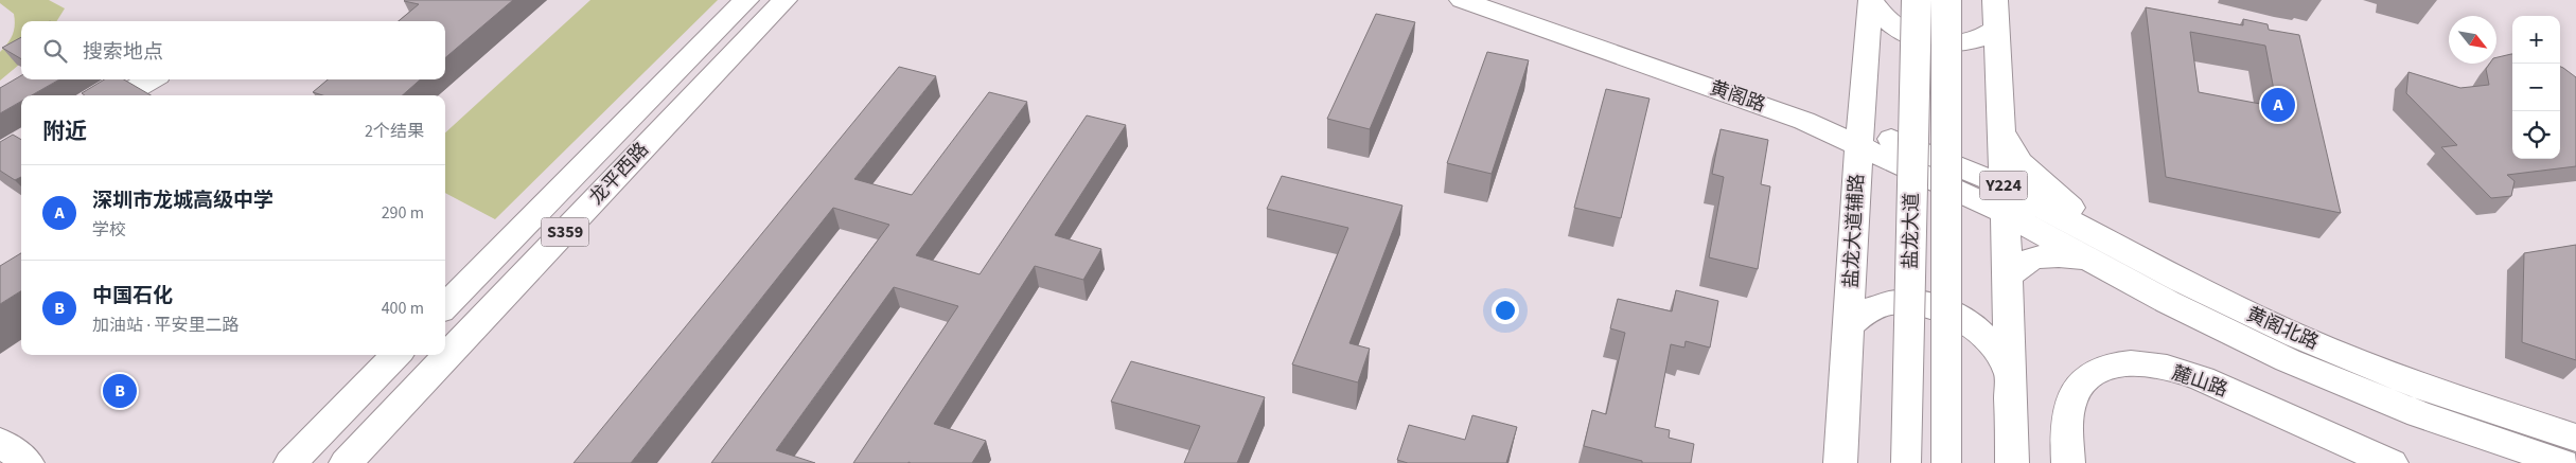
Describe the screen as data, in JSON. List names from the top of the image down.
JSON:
{
  "streets": {
    "main road": [
      "黄阁路",
      "龙平西路",
      "Y224",
      "盐龙大道辅路",
      "盐龙大道",
      "S359",
      "黄阁北路",
      "麓山路"
    ]
  },
  "crossings": [
    ["黄阁路", "Y224"],
    ["黄阁路", "盐龙大道辅路"],
    ["黄阁路", "黄阁北路"],
    ["Y224", "黄阁北路"]
  ],
  "north": "bottom right",
  "page": {
    "map_buttons": ["+", "−"],
    "search": "搜索地点",
    "pins": ["A", "B"],
    "heading": ["附近", "2个结果"],
    "list": [
      {
        "mark": "A",
        "name": "深圳市龙城高级中学",
        "note": "学校",
        "value": "290 m"
      },
      {
        "mark": "B",
        "name": "中国石化",
        "note": "加油站 · 平安里二路",
        "value": "400 m"
      }
    ]
  }
}
